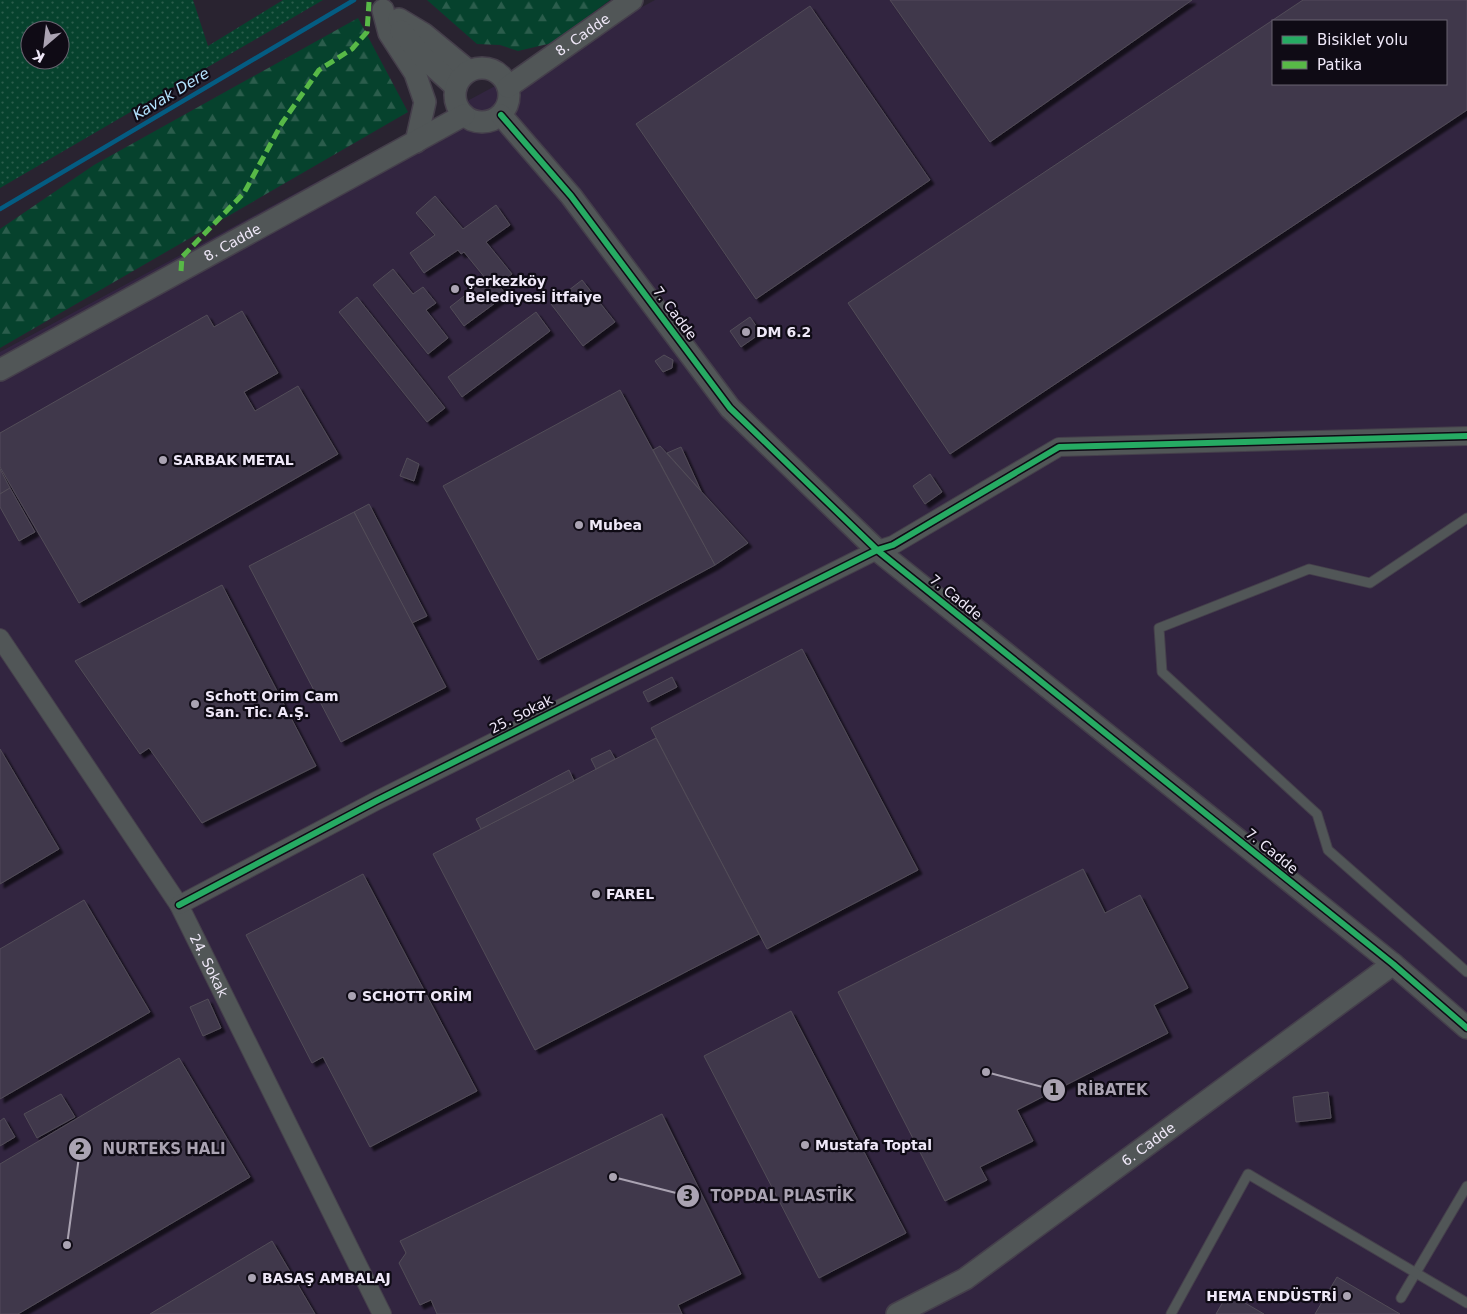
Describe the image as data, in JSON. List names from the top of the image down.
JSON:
{
  "streets": {
    "street": [
      "8. Cadde",
      "7. Cadde",
      "25. Sokak",
      "24. Sokak",
      "6. Cadde"
    ]
  },
  "crossings": [
    ["8. Cadde", "7. Cadde"],
    ["7. Cadde", "25. Sokak"],
    ["7. Cadde", "6. Cadde"],
    ["25. Sokak", "24. Sokak"]
  ],
  "water": ["Kavak Dere"],
  "places": [
    "Çerkezköy Belediyesi İtfaiye",
    "DM 6.2",
    "SARBAK METAL",
    "Mubea",
    "Schott Orim Cam San. Tic. A.Ş.",
    "FAREL",
    "SCHOTT ORİM",
    "RİBATEK",
    "Mustafa Toptal",
    "TOPDAL PLASTİK",
    "NURTEKS HALI",
    "BASAŞ AMBALAJ",
    "HEMA ENDÜSTRİ"
  ],
  "legend": ["Bisiklet yolu", "Patika"],
  "north": "bottom left"
}
